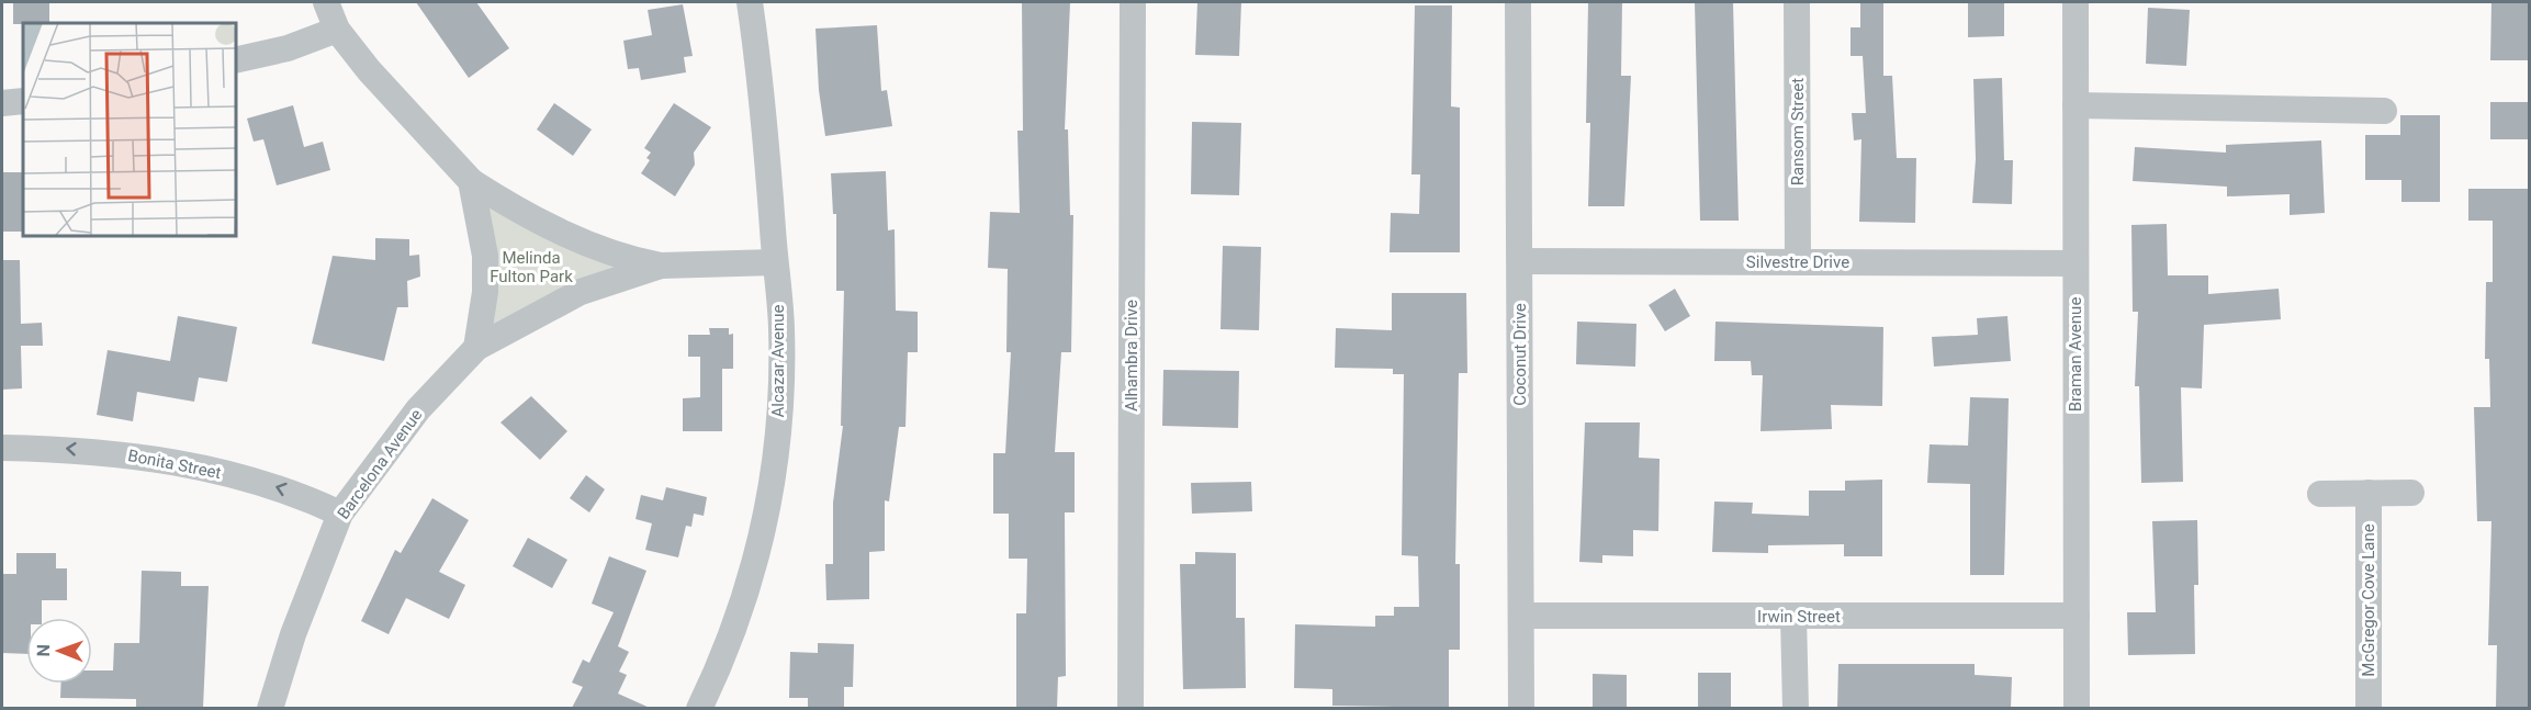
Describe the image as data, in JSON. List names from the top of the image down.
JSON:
{
  "streets": {
    "street": [
      "Ransom Street",
      "Silvestre Drive",
      "Coconut Drive",
      "Braman Avenue",
      "Alhambra Drive",
      "Alcazar Avenue",
      "Bonita Street",
      "Barcelona Avenue",
      "McGregor Cove Lane",
      "Irwin Street"
    ]
  },
  "crossings": [
    ["Ransom Street", "Silvestre Drive"],
    ["Silvestre Drive", "Coconut Drive"],
    ["Silvestre Drive", "Braman Avenue"],
    ["Coconut Drive", "Irwin Street"],
    ["Braman Avenue", "Irwin Street"],
    ["Alcazar Avenue", "Barcelona Avenue"],
    ["Bonita Street", "Barcelona Avenue"]
  ],
  "one_way": ["Bonita Street"],
  "parks": ["Melinda Fulton Park"],
  "north": "left"
}
